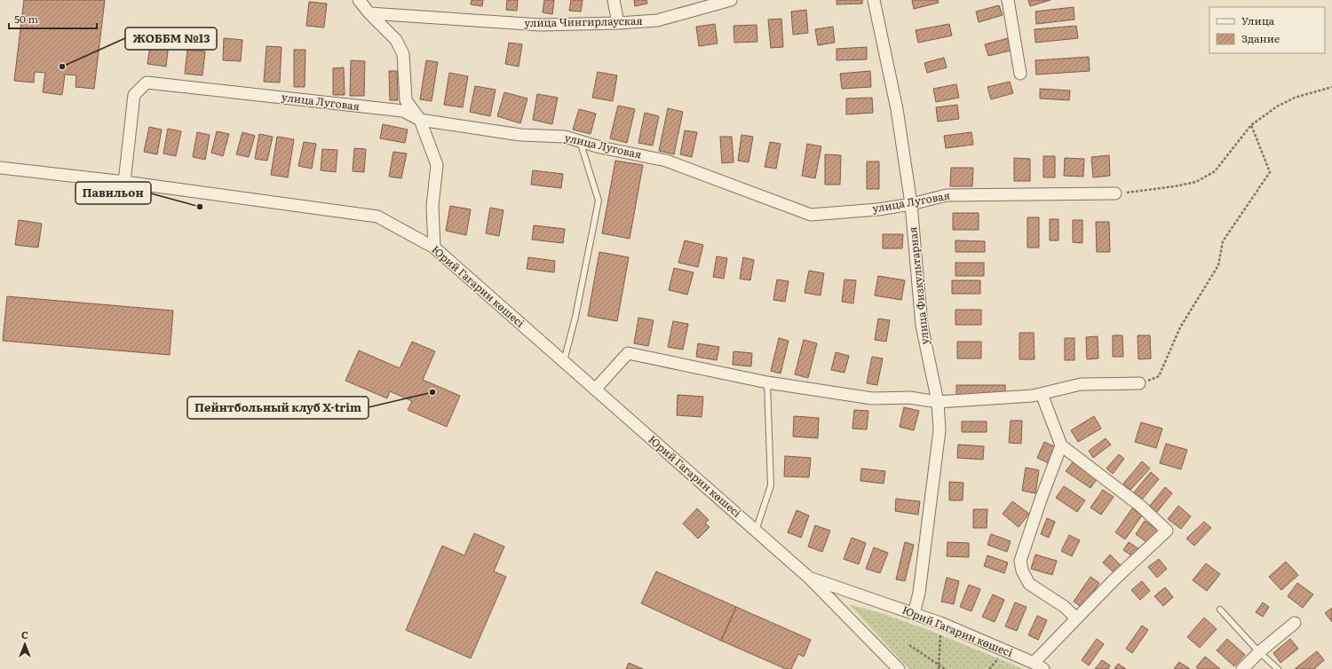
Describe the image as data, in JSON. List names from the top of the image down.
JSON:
{
  "streets": {
    "street": [
      "улица Чингирлауская",
      "улица Луговая",
      "улица Физкультарная",
      "Юрий Гагарин көшесі"
    ]
  },
  "crossings": [
    ["улица Луговая", "улица Физкультарная"],
    ["улица Луговая", "Юрий Гагарин көшесі"],
    ["улица Физкультарная", "Юрий Гагарин көшесі"]
  ],
  "places": ["ЖОББМ №13", "Павильон", "Пейнтбольный клуб X-trim"],
  "legend": ["Улица", "Здание"],
  "scale_bar": "50 m",
  "north": "top"
}
